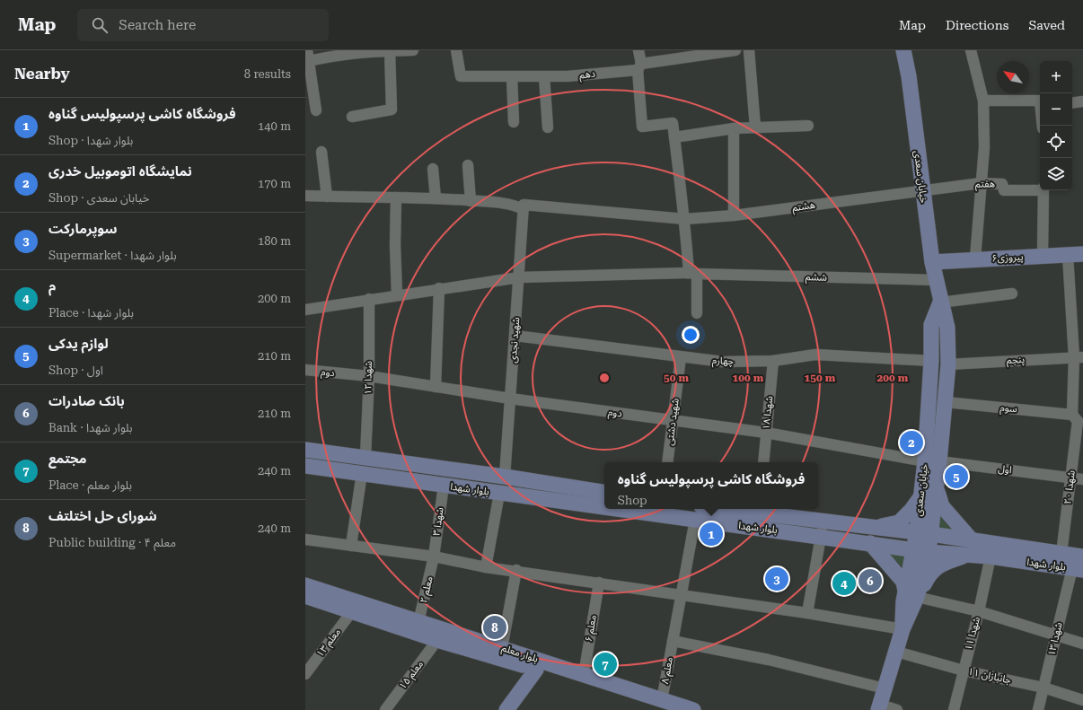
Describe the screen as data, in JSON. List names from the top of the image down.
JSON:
{
  "streets": {
    "main road": [
      "خیابان سعدی",
      "پیروزی۶",
      "بلوار شهدا",
      "بلوار معلم"
    ],
    "street": [
      "دهم",
      "هفتم",
      "هشتم",
      "ششم",
      "شهید نجدی",
      "پنجم",
      "چهارم",
      "دوم",
      "شهدا ۱۲",
      "سوم",
      "شهدا ۱۸",
      "شهید دشتی",
      "اول",
      "شهدا ۲۰",
      "شهدا ۳",
      "معلم ۲",
      "معلم ۶",
      "شهدا ۱۱",
      "شهدا ۱۳",
      "معلم ۱۳",
      "معلم ۸",
      "معلم ۱۵",
      "جانبازان ۱۱"
    ]
  },
  "crossings": [
    ["خیابان سعدی", "هفتم"],
    ["خیابان سعدی", "هشتم"],
    ["خیابان سعدی", "پیروزی۶"],
    ["خیابان سعدی", "ششم"],
    ["خیابان سعدی", "پنجم"],
    ["خیابان سعدی", "چهارم"],
    ["خیابان سعدی", "دوم"],
    ["خیابان سعدی", "سوم"],
    ["خیابان سعدی", "اول"],
    ["خیابان سعدی", "بلوار شهدا"],
    ["هفتم", "هشتم"],
    ["هشتم", "شهید نجدی"],
    ["پیروزی۶", "شهدا ۲۰"],
    ["ششم", "شهید نجدی"],
    ["ششم", "شهدا ۱۲"],
    ["شهید نجدی", "چهارم"],
    ["شهید نجدی", "دوم"],
    ["شهید نجدی", "بلوار شهدا"],
    ["پنجم", "شهدا ۲۰"],
    ["چهارم", "شهدا ۱۸"],
    ["چهارم", "شهید دشتی"],
    ["دوم", "شهدا ۱۲"],
    ["دوم", "شهدا ۱۸"],
    ["دوم", "شهید دشتی"],
    ["دوم", "اول"],
    ["شهدا ۱۲", "بلوار شهدا"],
    ["سوم", "شهدا ۲۰"],
    ["اول", "شهدا ۲۰"],
    ["شهدا ۲۰", "بلوار شهدا"],
    ["بلوار شهدا", "شهدا ۳"],
    ["بلوار شهدا", "شهدا ۱۱"],
    ["بلوار شهدا", "شهدا ۱۳"],
    ["بلوار شهدا", "معلم ۸"],
    ["شهدا ۳", "معلم ۲"],
    ["معلم ۲", "بلوار معلم"],
    ["معلم ۶", "بلوار معلم"],
    ["شهدا ۱۱", "جانبازان ۱۱"],
    ["شهدا ۱۳", "جانبازان ۱۱"],
    ["معلم ۱۳", "بلوار معلم"],
    ["بلوار معلم", "معلم ۸"],
    ["بلوار معلم", "معلم ۱۵"]
  ],
  "north": "top left",
  "page": {
    "header": "Map",
    "search": "Search here",
    "nav": ["Map", "Directions", "Saved"],
    "heading": ["Nearby", "8 results"],
    "map_buttons": ["+", "−"],
    "list": [
      {
        "mark": "1",
        "name": "فروشگاه کاشی پرسپولیس گناوه",
        "note": "Shop · بلوار شهدا",
        "value": "140 m"
      },
      {
        "mark": "2",
        "name": "نمایشگاه اتوموبیل خدری",
        "note": "Shop · خیابان سعدی",
        "value": "170 m"
      },
      {
        "mark": "3",
        "name": "سوپرمارکت",
        "note": "Supermarket · بلوار شهدا",
        "value": "180 m"
      },
      {
        "mark": "4",
        "name": "م",
        "note": "Place · بلوار شهدا",
        "value": "200 m"
      },
      {
        "mark": "5",
        "name": "لوازم یدکی",
        "note": "Shop · اول",
        "value": "210 m"
      },
      {
        "mark": "6",
        "name": "بانک صادرات",
        "note": "Bank · بلوار شهدا",
        "value": "210 m"
      },
      {
        "mark": "7",
        "name": "مجتمع",
        "note": "Place · بلوار معلم",
        "value": "240 m"
      },
      {
        "mark": "8",
        "name": "شورای حل اختلتف",
        "note": "Public building · معلم ۴",
        "value": "240 m"
      }
    ],
    "pins": [
      "2",
      "5",
      "1",
      "3",
      "6",
      "4",
      "8",
      "7"
    ],
    "popup": ["فروشگاه کاشی پرسپولیس گناوه", "Shop"]
  },
  "rings": [
    "50 m",
    "100 m",
    "150 m",
    "200 m"
  ]
}
